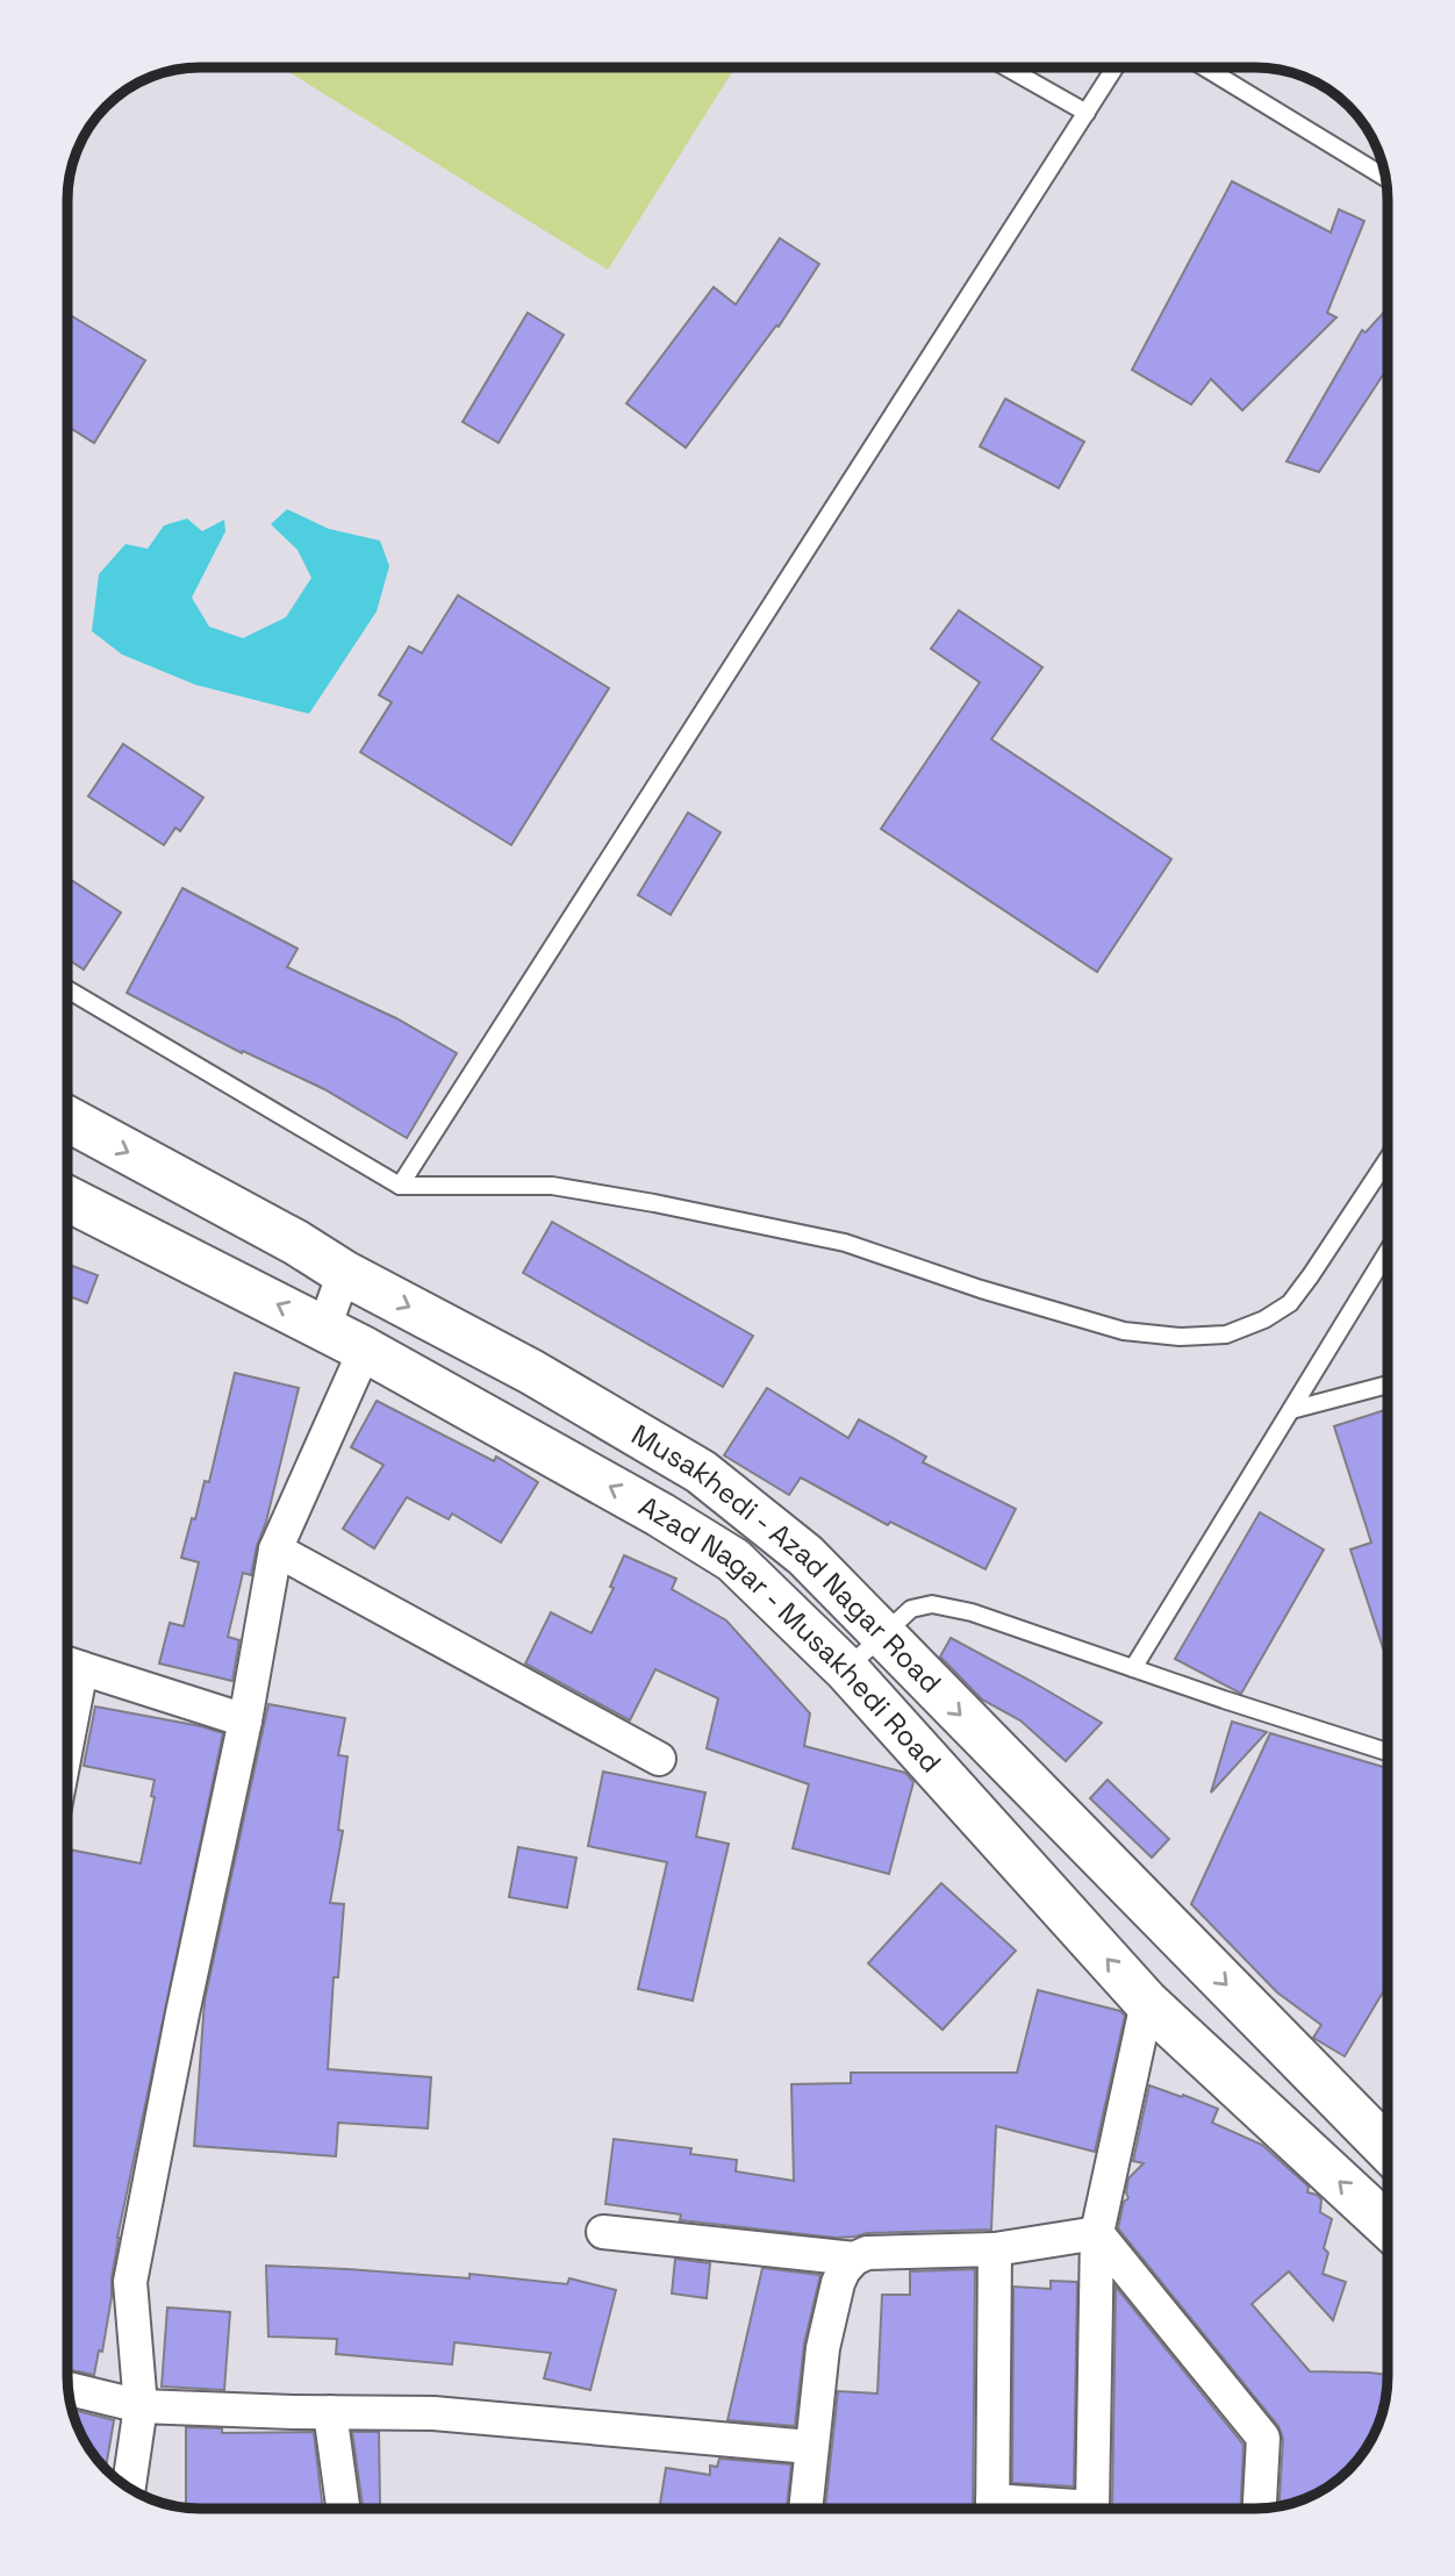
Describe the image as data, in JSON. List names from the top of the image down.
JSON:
{
  "streets": {
    "main road": ["Musakhedi - Azad Nagar Road", "Azad Nagar - Musakhedi Road"]
  },
  "one_way": ["Musakhedi - Azad Nagar Road", "Azad Nagar - Musakhedi Road"]
}
